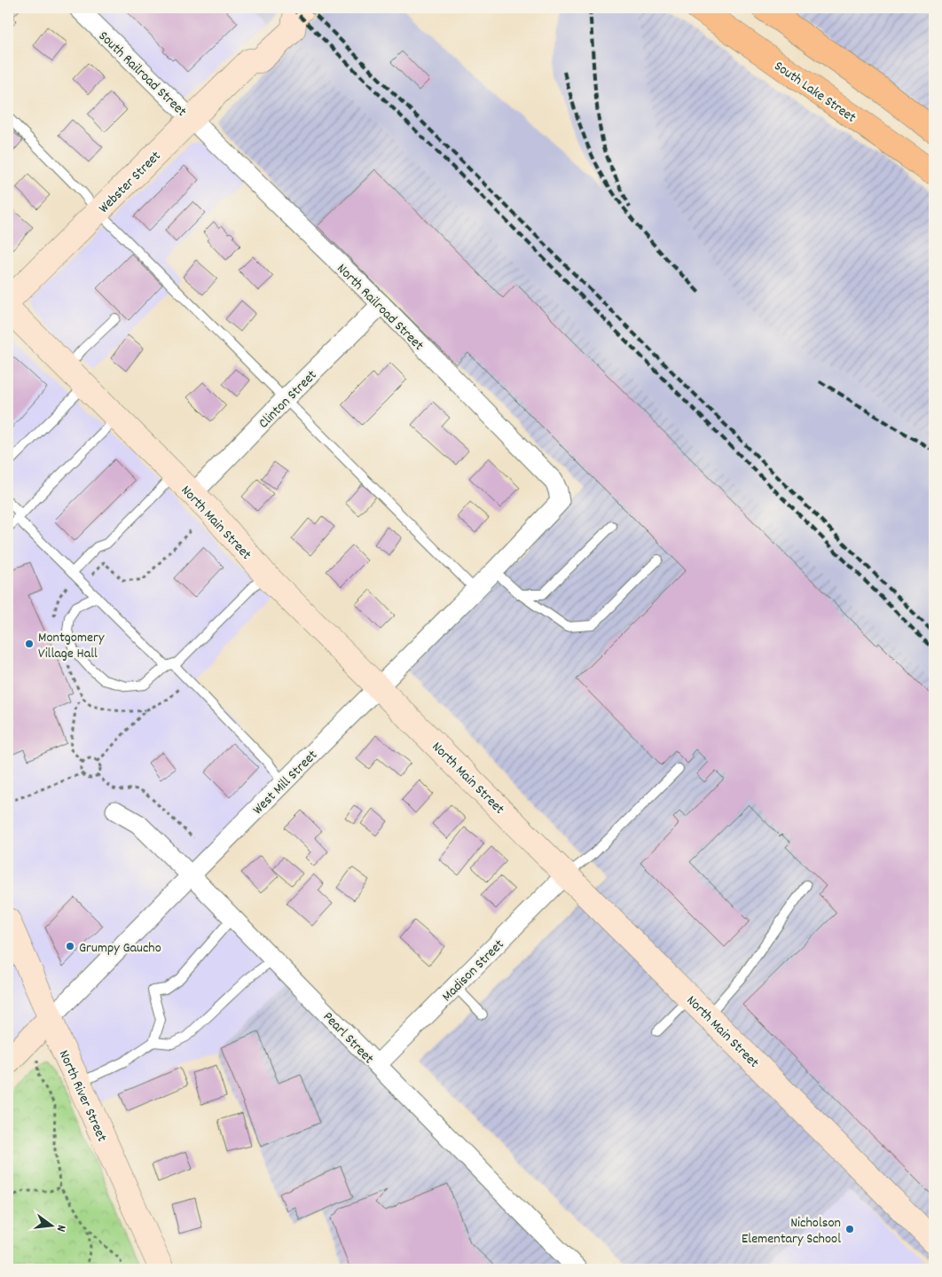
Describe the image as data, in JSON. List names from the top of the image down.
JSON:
{
  "streets": {
    "main road": ["South Lake Street"],
    "street": [
      "South Railroad Street",
      "Webster Street",
      "North Railroad Street",
      "Clinton Street",
      "North Main Street",
      "West Mill Street",
      "Madison Street",
      "Pearl Street",
      "North River Street"
    ]
  },
  "crossings": [
    ["South Railroad Street", "Webster Street"],
    ["South Railroad Street", "North Railroad Street"],
    ["Webster Street", "North Railroad Street"],
    ["North Railroad Street", "Clinton Street"],
    ["North Railroad Street", "West Mill Street"],
    ["Clinton Street", "North Main Street"],
    ["North Main Street", "West Mill Street"],
    ["North Main Street", "Madison Street"],
    ["West Mill Street", "Pearl Street"],
    ["West Mill Street", "North River Street"],
    ["Madison Street", "Pearl Street"]
  ],
  "places": ["Montgomery Village Hall", "Grumpy Gaucho", "Nicholson Elementary School"],
  "north": "right"
}
